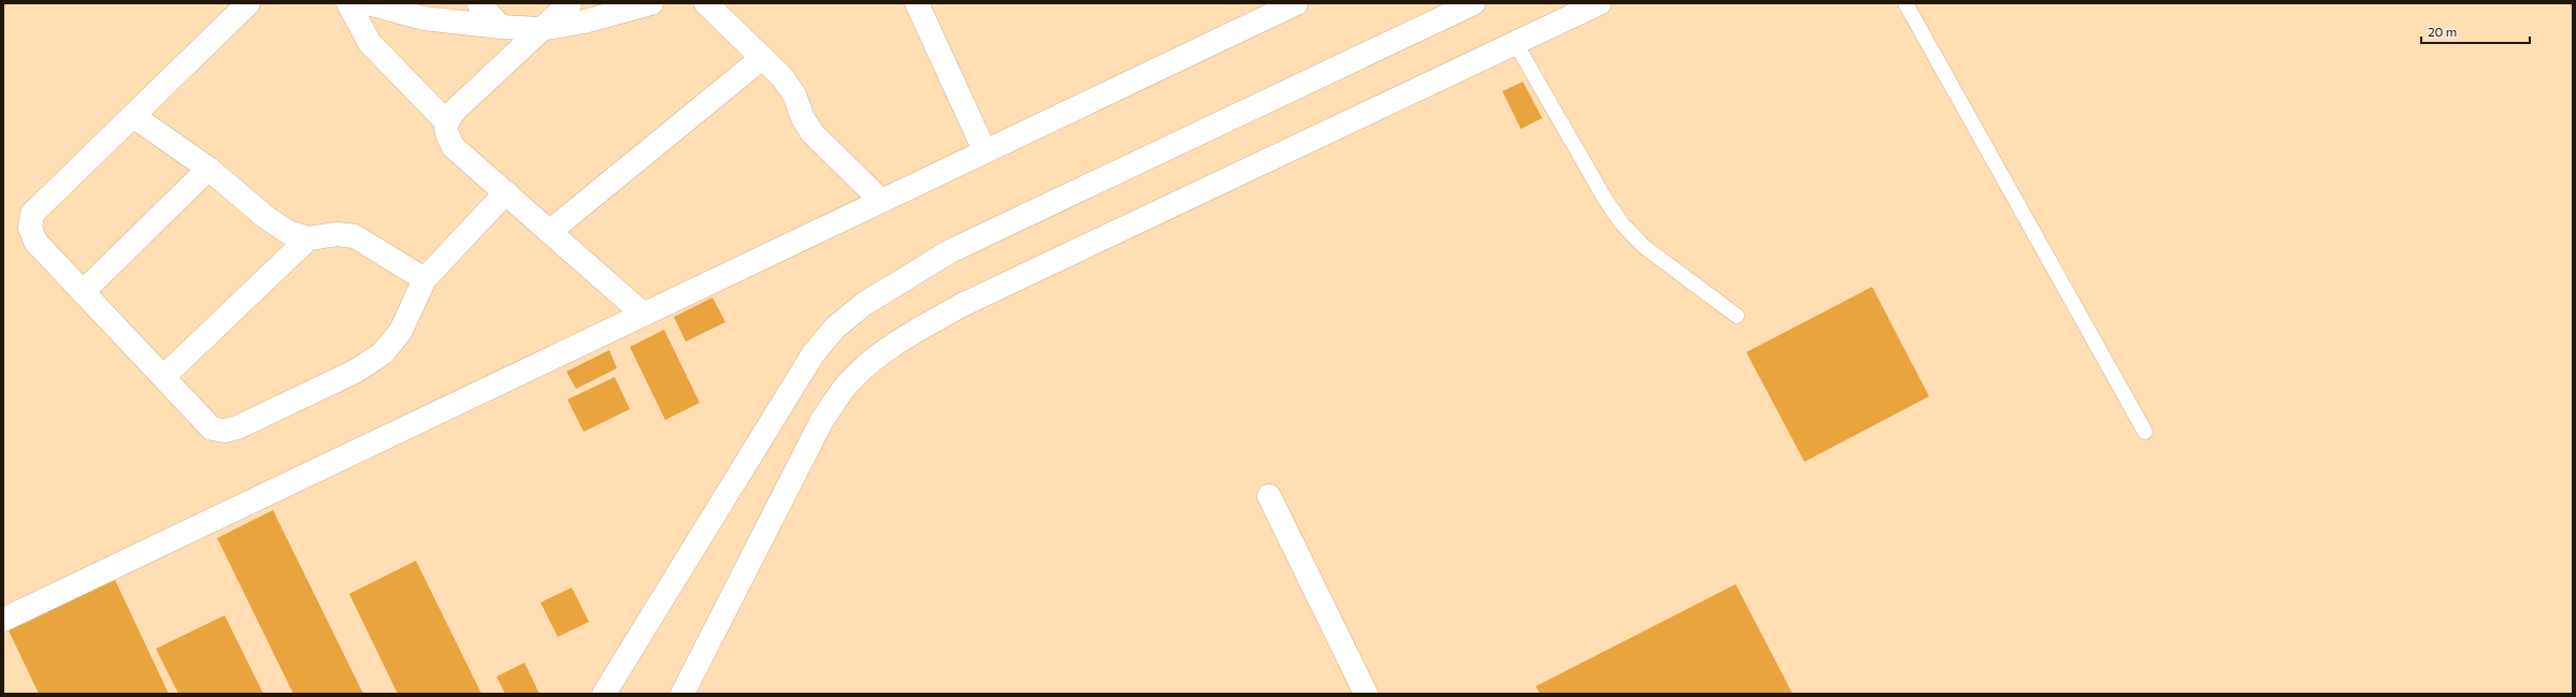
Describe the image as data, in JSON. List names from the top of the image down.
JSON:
{
  "scale_bar": "20 m"
}
